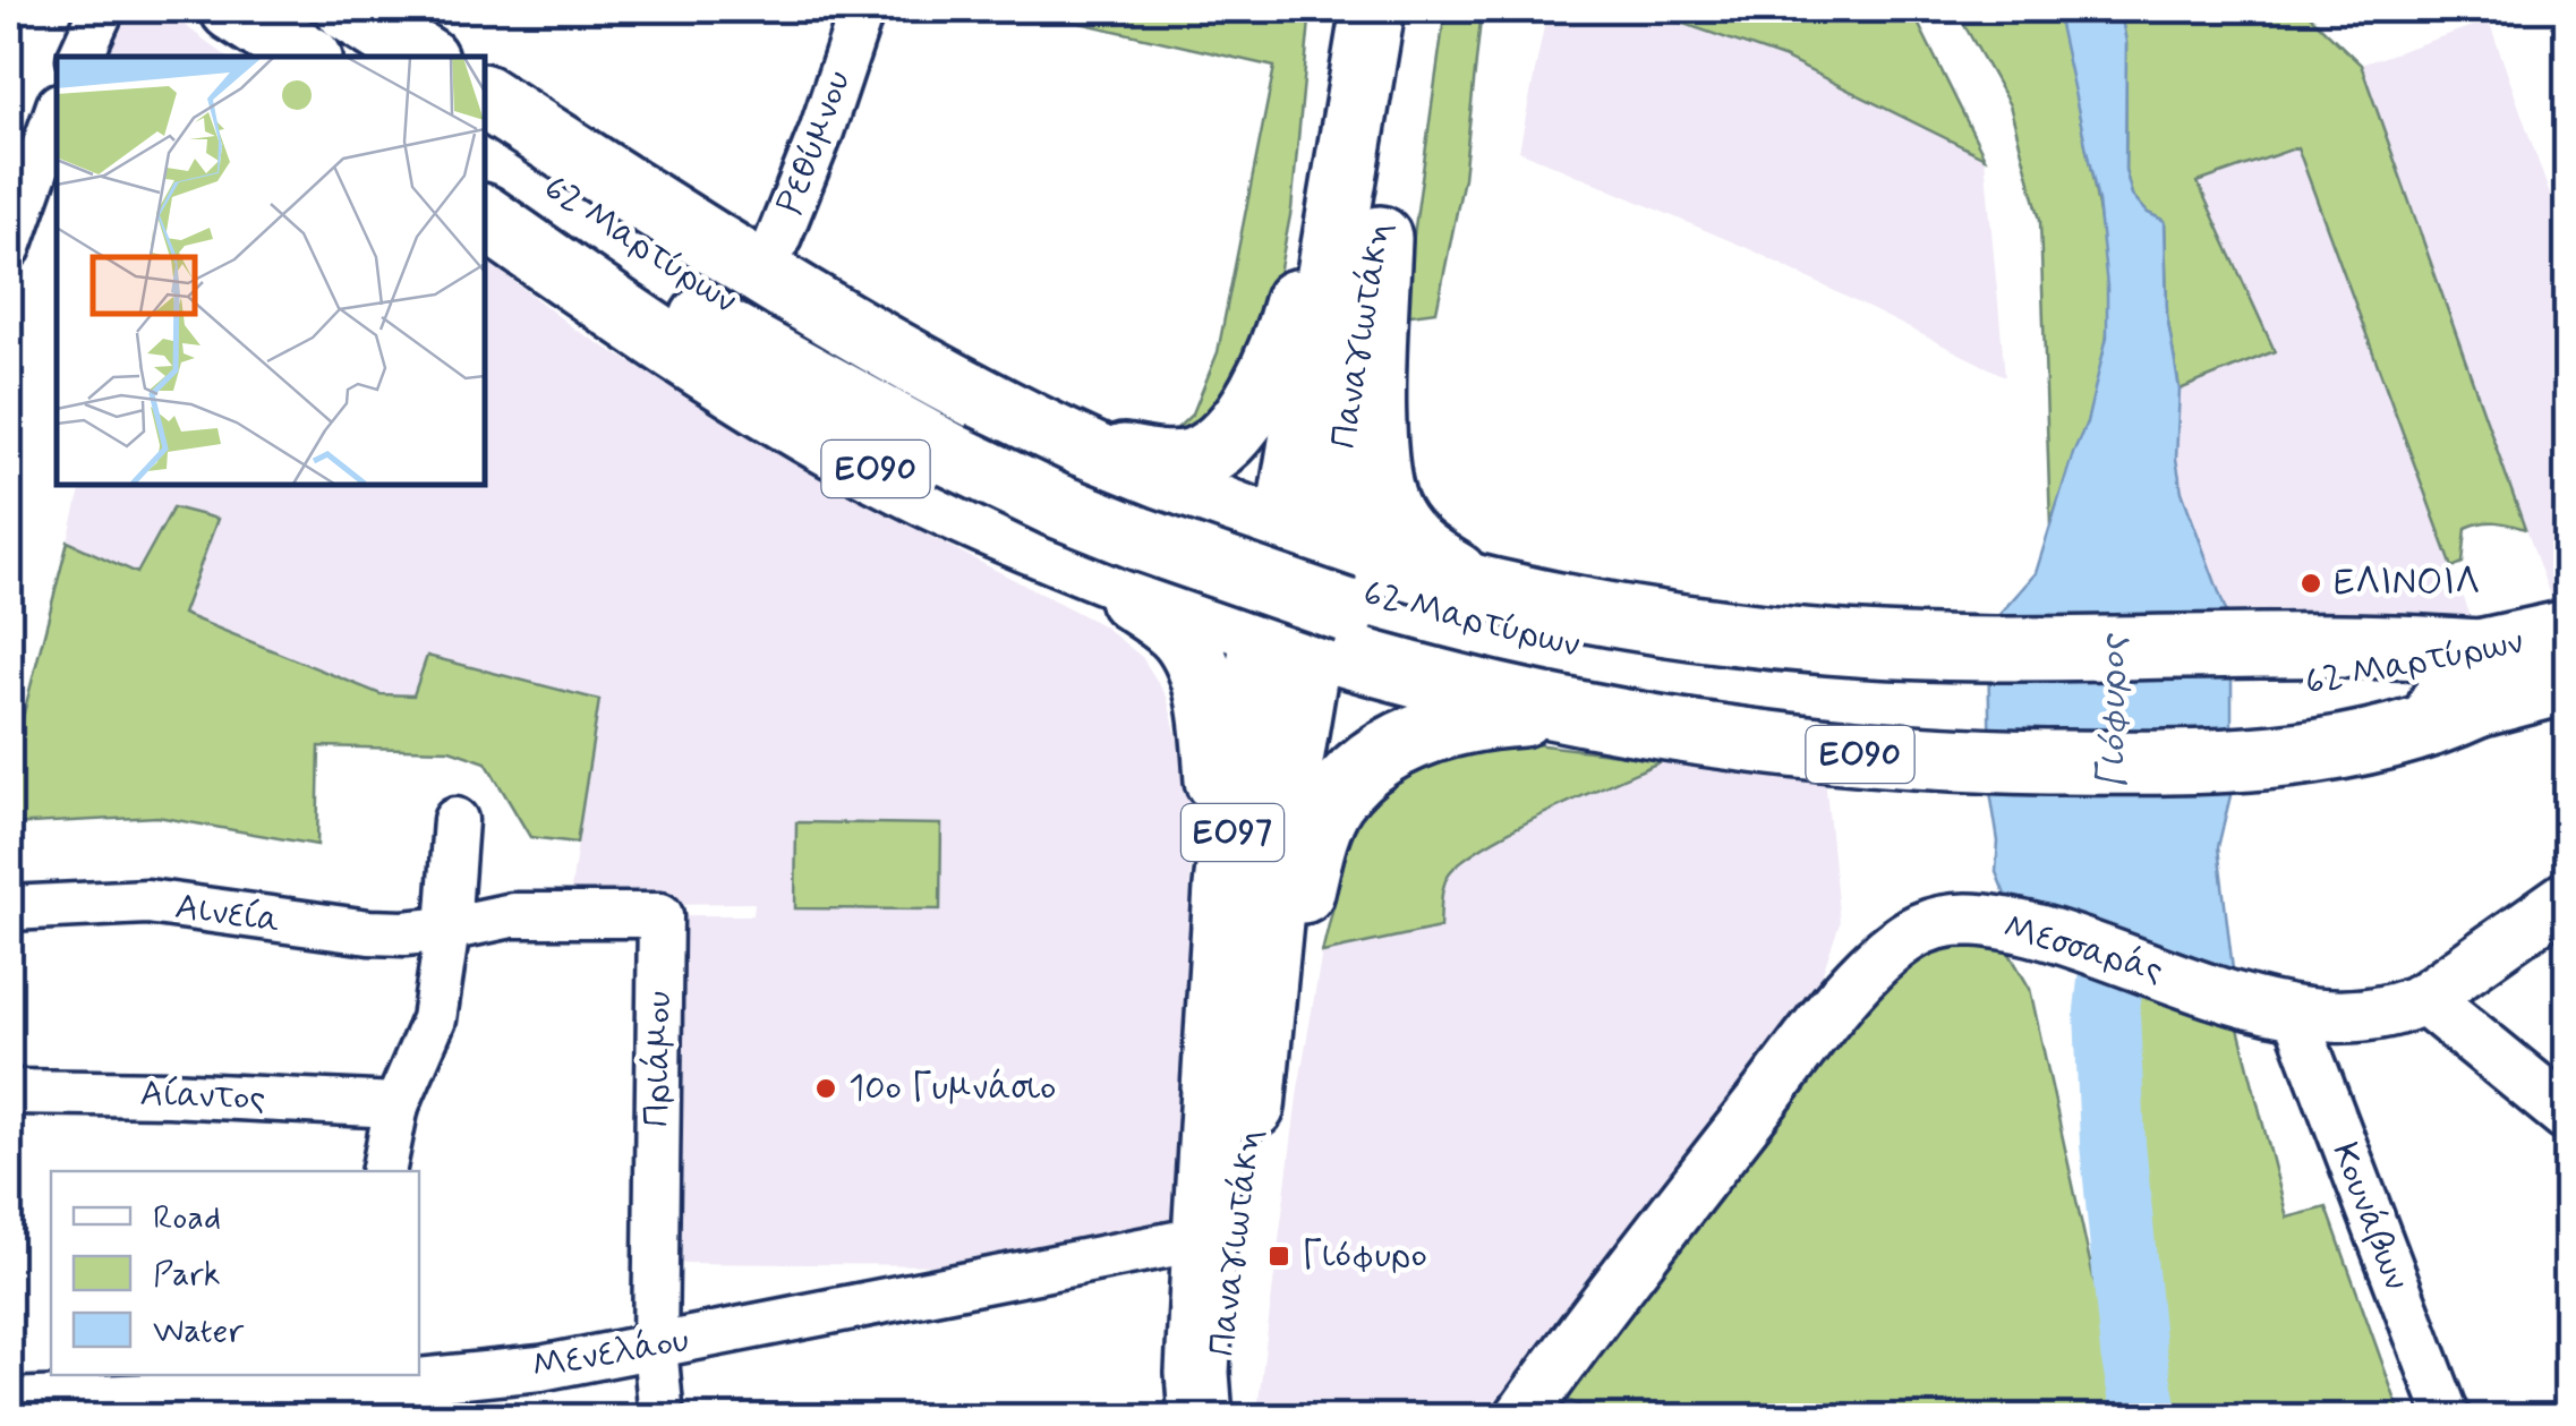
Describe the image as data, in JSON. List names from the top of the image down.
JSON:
{
  "streets": {
    "main road": [
      "62 Μαρτύρων",
      "Παναγιωτάκη",
      "ΕΟ90",
      "ΕΟ97"
    ],
    "street": [
      "Ρεθύμνου",
      "Αινεία",
      "Μεσσαράς",
      "Πριάμου",
      "Αίαντος",
      "Κουνάβων",
      "Μενελάου"
    ]
  },
  "crossings": [
    ["Ρεθύμνου", "62 Μαρτύρων"],
    ["Ρεθύμνου", "ΕΟ90"],
    ["62 Μαρτύρων", "Παναγιωτάκη"],
    ["62 Μαρτύρων", "ΕΟ90"],
    ["Παναγιωτάκη", "ΕΟ90"],
    ["Παναγιωτάκη", "Μενελάου"],
    ["Αινεία", "Πριάμου"],
    ["Μεσσαράς", "Κουνάβων"],
    ["Πριάμου", "Μενελάου"]
  ],
  "water": ["Γιόφυρος"],
  "places": {
    "other": ["ΕΛΙΝΟΙΛ", "10ο Γυμνάσιο"],
    "transit": ["Γιόφυρο"]
  },
  "legend": ["Road", "Park", "Water"]
}
